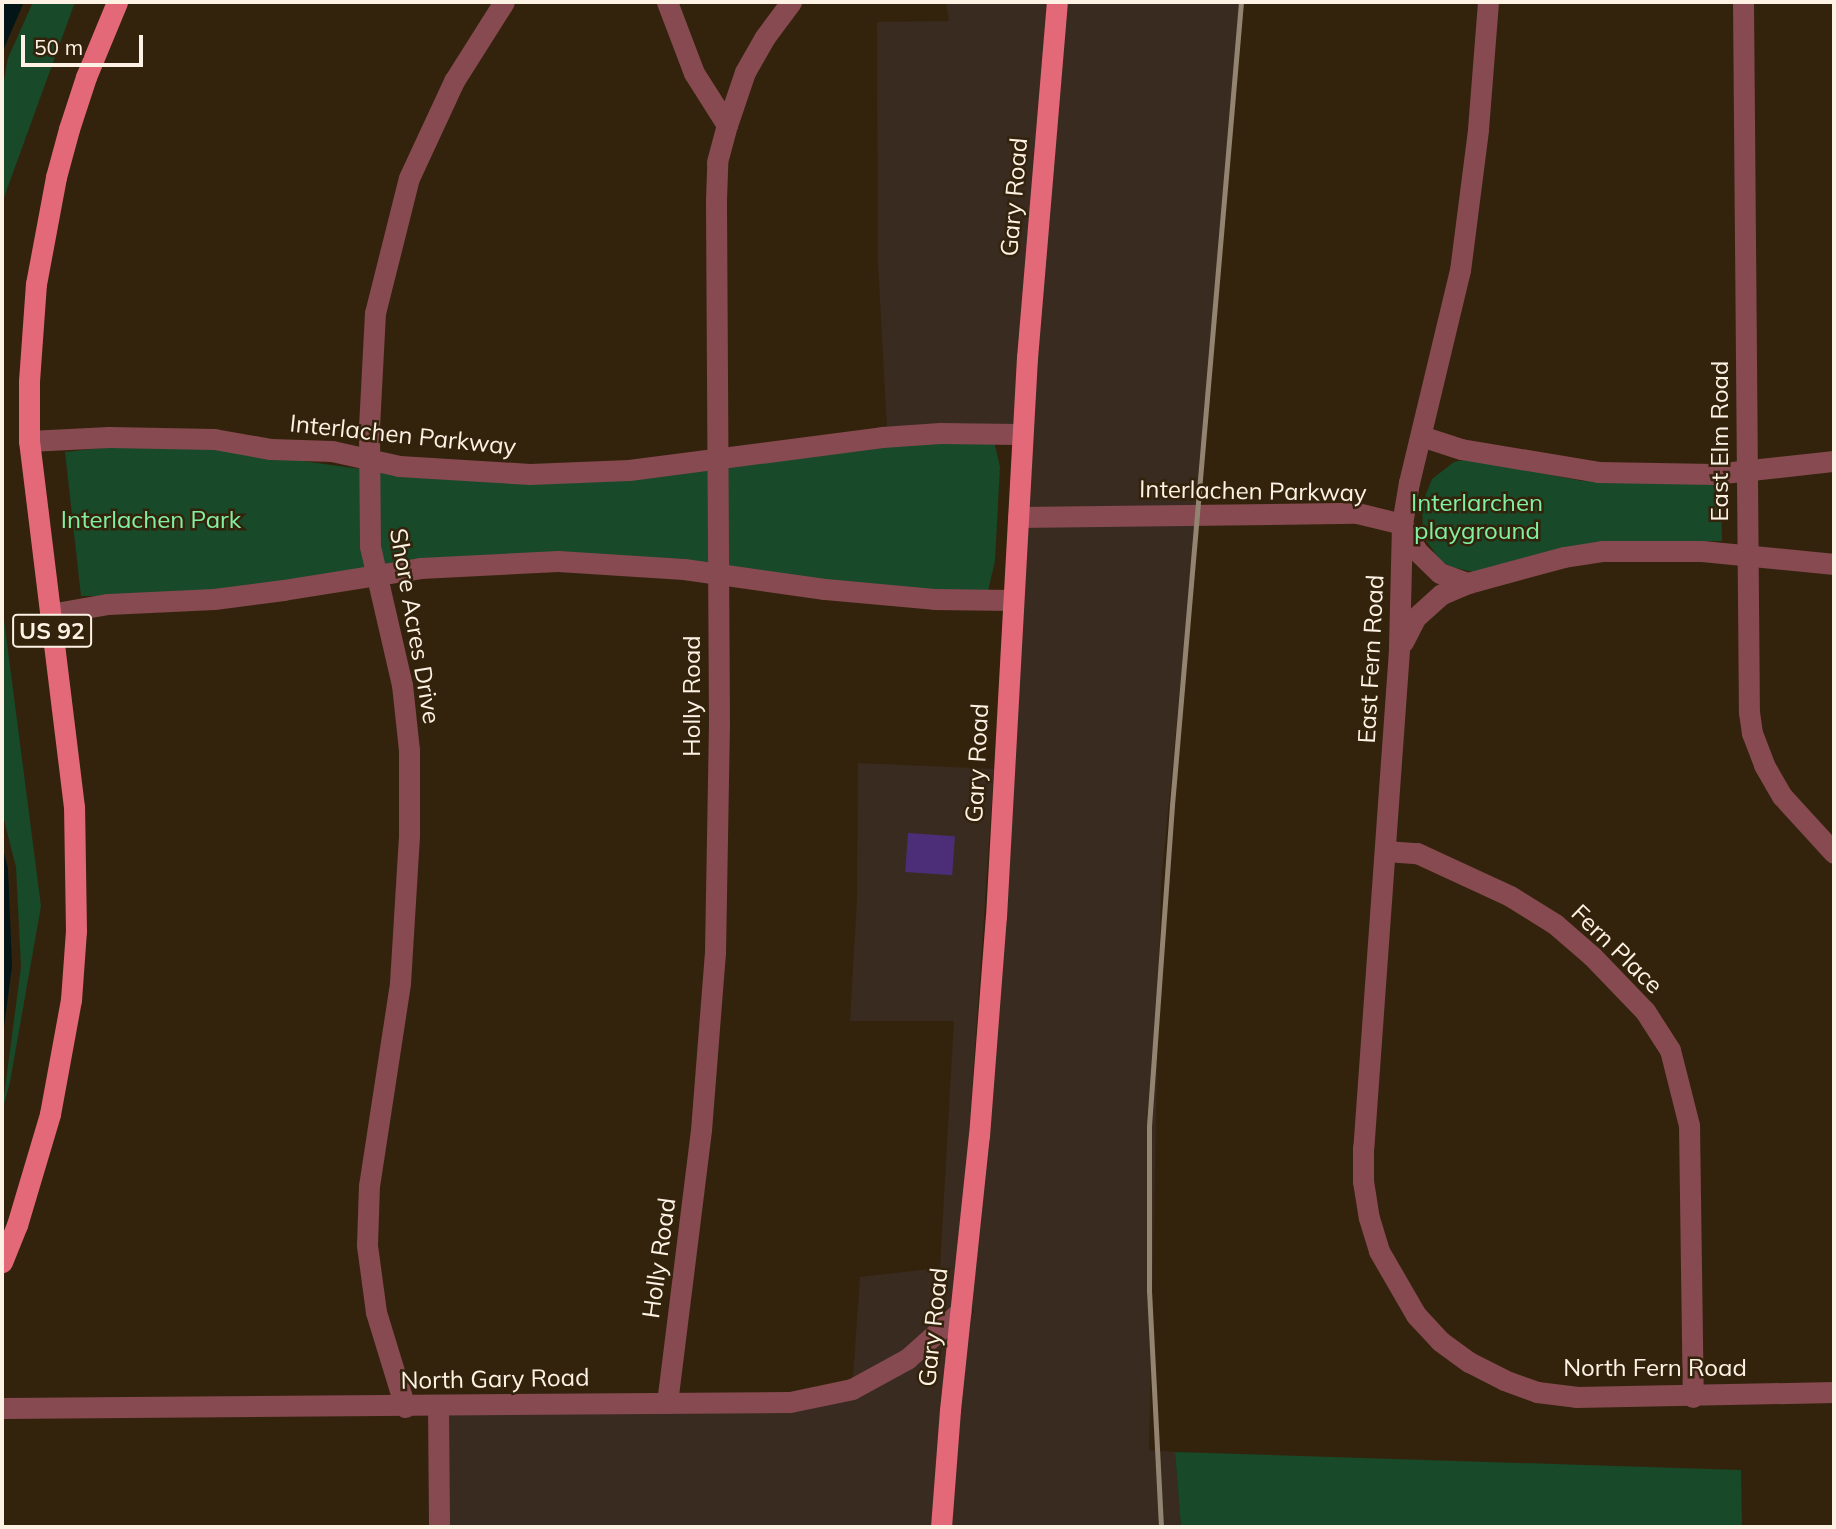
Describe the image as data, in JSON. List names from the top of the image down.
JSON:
{
  "streets": {
    "main road": ["Gary Road", "US 92"],
    "street": [
      "Interlachen Parkway",
      "East Elm Road",
      "Shore Acres Drive",
      "East Fern Road",
      "Holly Road",
      "Fern Place",
      "North Fern Road",
      "North Gary Road"
    ]
  },
  "crossings": [
    ["Gary Road", "Interlachen Parkway"],
    ["Gary Road", "North Gary Road"],
    ["Interlachen Parkway", "Shore Acres Drive"],
    ["Interlachen Parkway", "US 92"],
    ["Interlachen Parkway", "East Fern Road"],
    ["Interlachen Parkway", "Holly Road"],
    ["Shore Acres Drive", "North Gary Road"],
    ["East Fern Road", "Fern Place"],
    ["East Fern Road", "North Fern Road"],
    ["Holly Road", "North Gary Road"],
    ["Fern Place", "North Fern Road"]
  ],
  "parks": ["Interlarchen playground", "Interlachen Park"],
  "scale_bar": "50 m"
}
